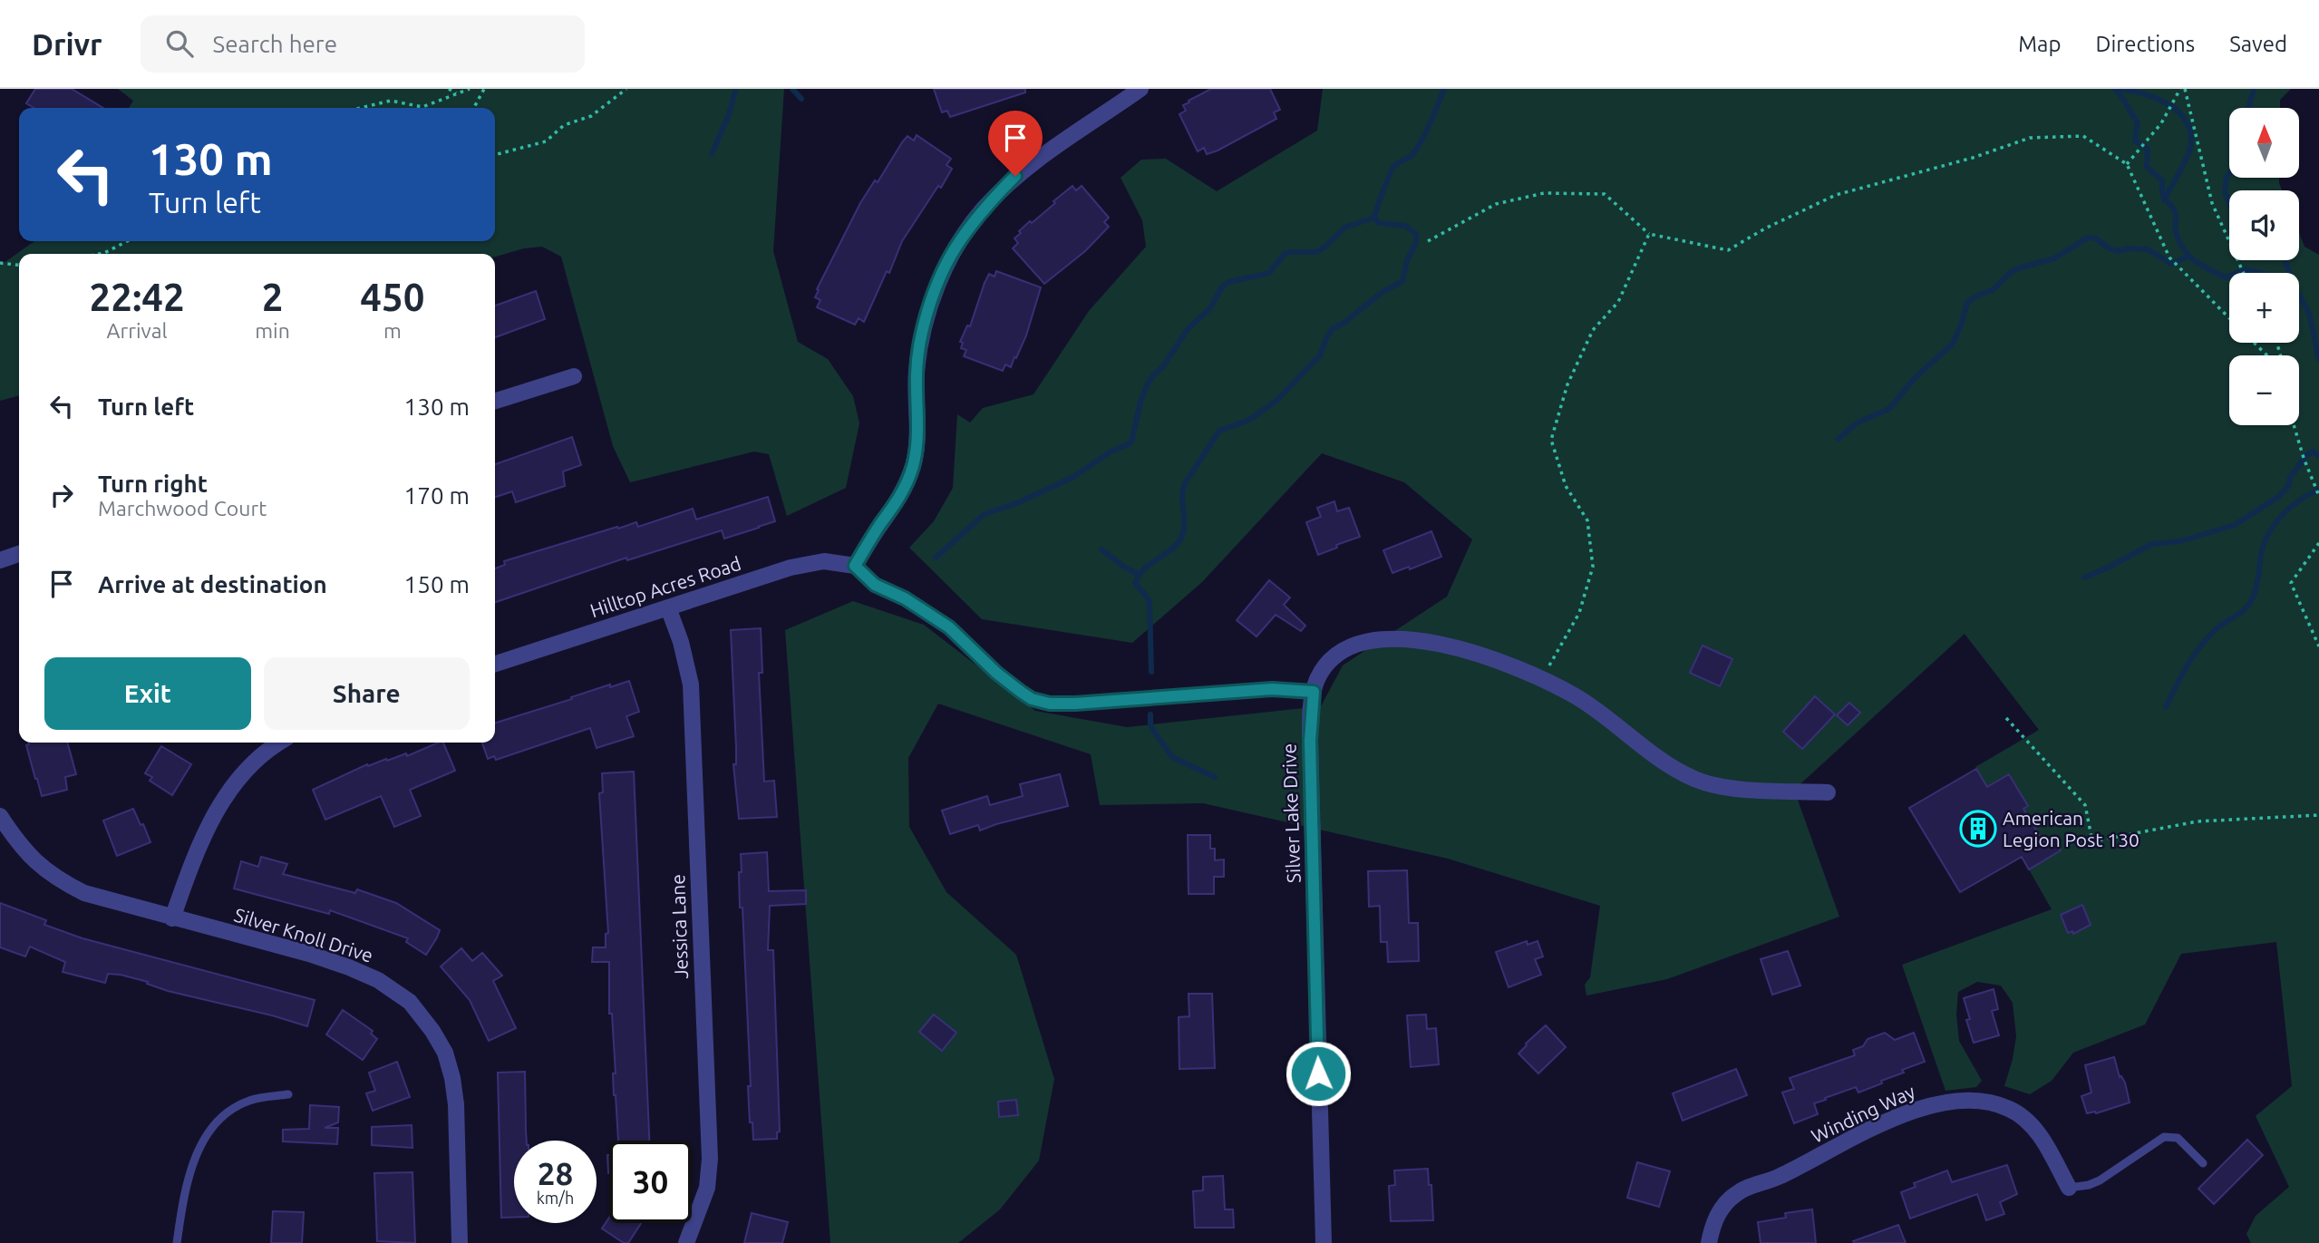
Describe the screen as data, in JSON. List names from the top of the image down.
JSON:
{
  "streets": {
    "street": [
      "Hilltop Acres Road",
      "Silver Lake Drive",
      "Jessica Lane",
      "Silver Knoll Drive",
      "Winding Way"
    ]
  },
  "crossings": [
    ["Hilltop Acres Road", "Jessica Lane"]
  ],
  "places": {
    "building": ["American Legion Post 130"]
  },
  "north": "top",
  "page": {
    "header": "Drivr",
    "search": "Search here",
    "nav": ["Map", "Directions", "Saved"],
    "map_buttons": ["+", "−"],
    "turn": ["130 m", "Turn left"],
    "eta": [
      "22:42",
      "Arrival",
      "2",
      "min",
      "450",
      "m"
    ],
    "list": [
      {
        "name": "Turn left",
        "value": "130 m"
      },
      {
        "name": "Turn right",
        "note": "Marchwood Court",
        "value": "170 m"
      },
      {
        "name": "Arrive at destination",
        "value": "150 m"
      }
    ],
    "buttons": ["Exit", "Share"],
    "speed": "28 km/h",
    "limit": "30"
  }
}
